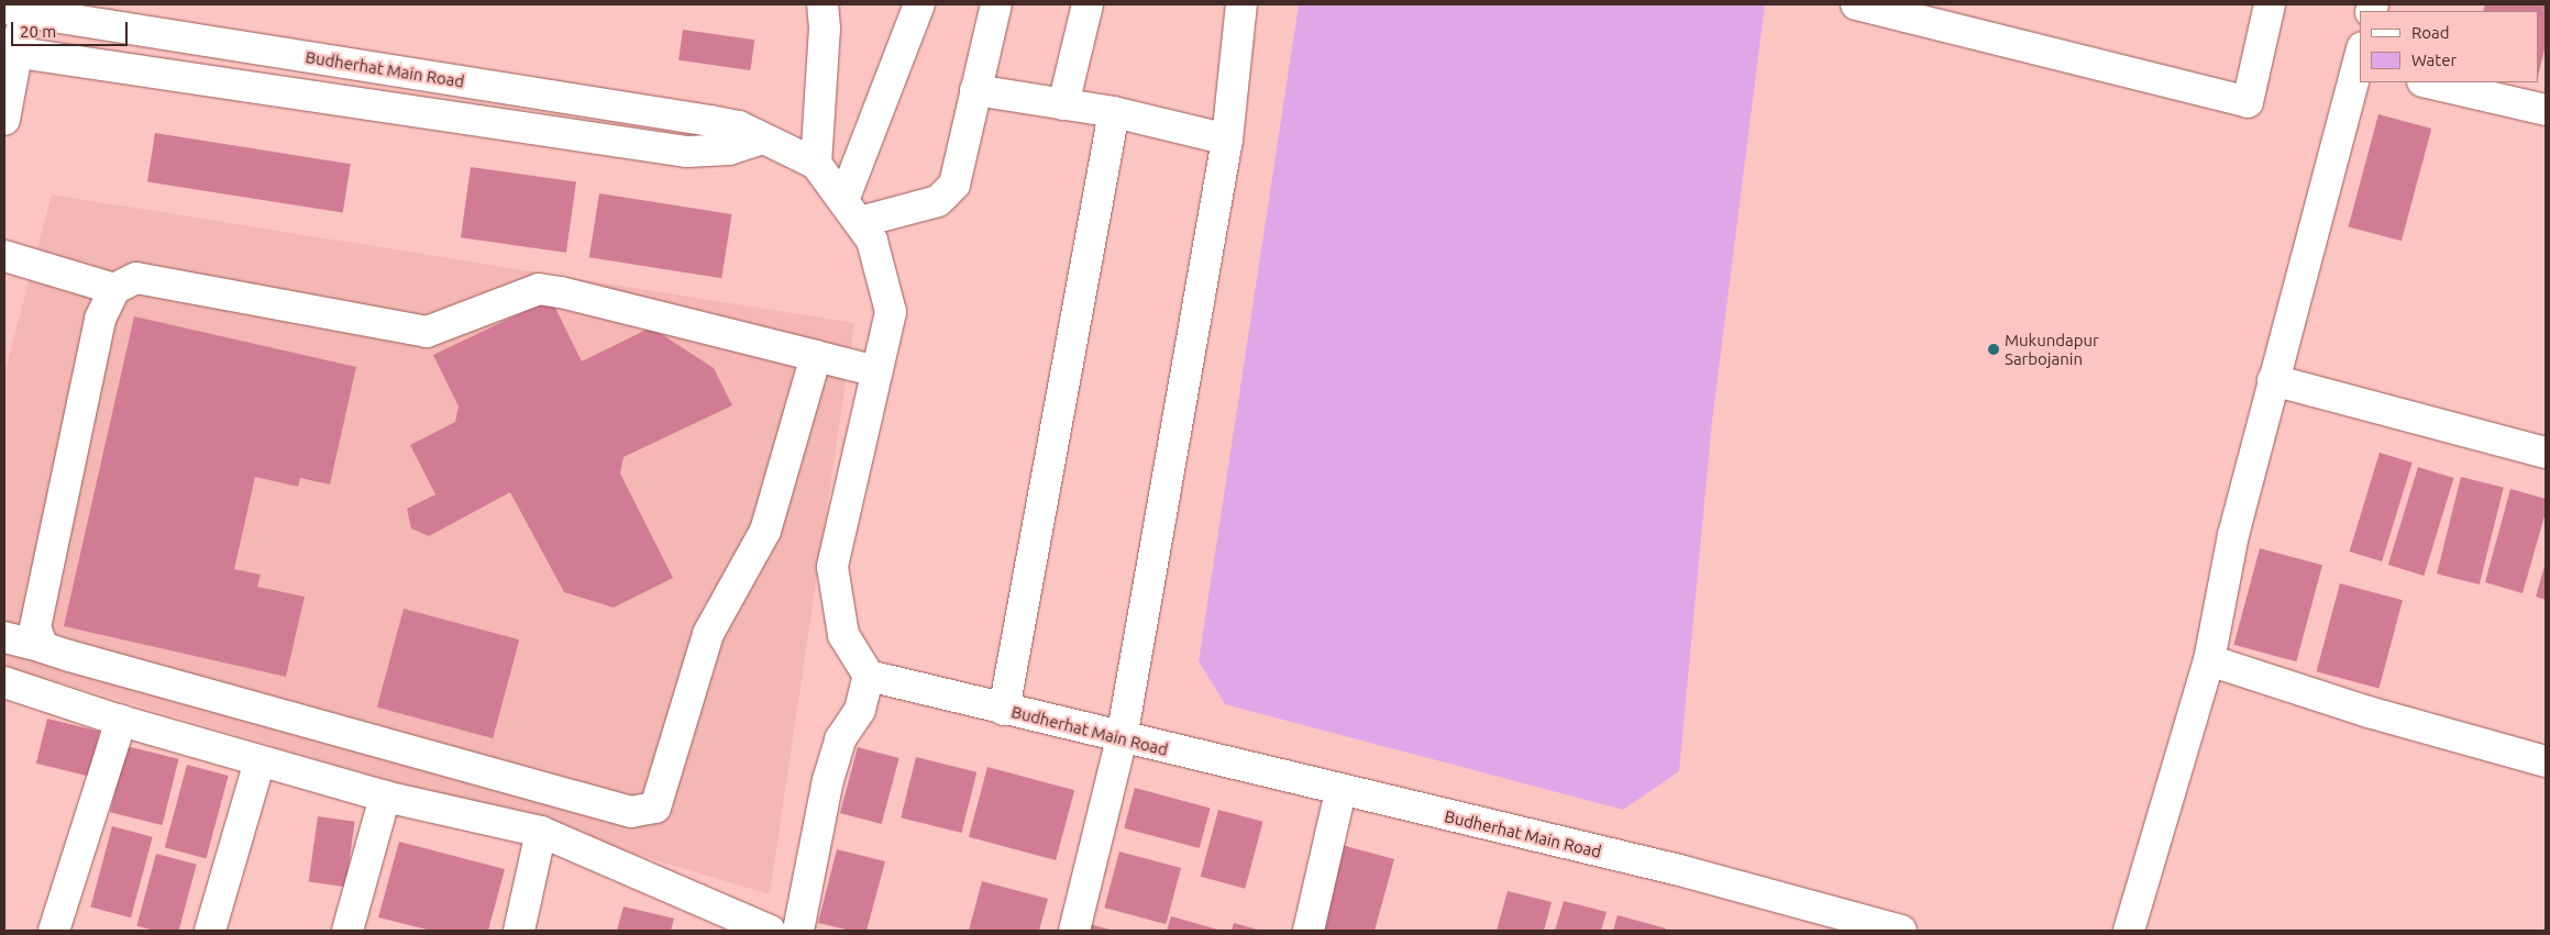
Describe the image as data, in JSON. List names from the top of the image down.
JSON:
{
  "streets": {
    "street": ["Budherhat Main Road"]
  },
  "places": ["Mukundapur Sarbojanin"],
  "legend": ["Road", "Water"],
  "scale_bar": "20 m"
}
